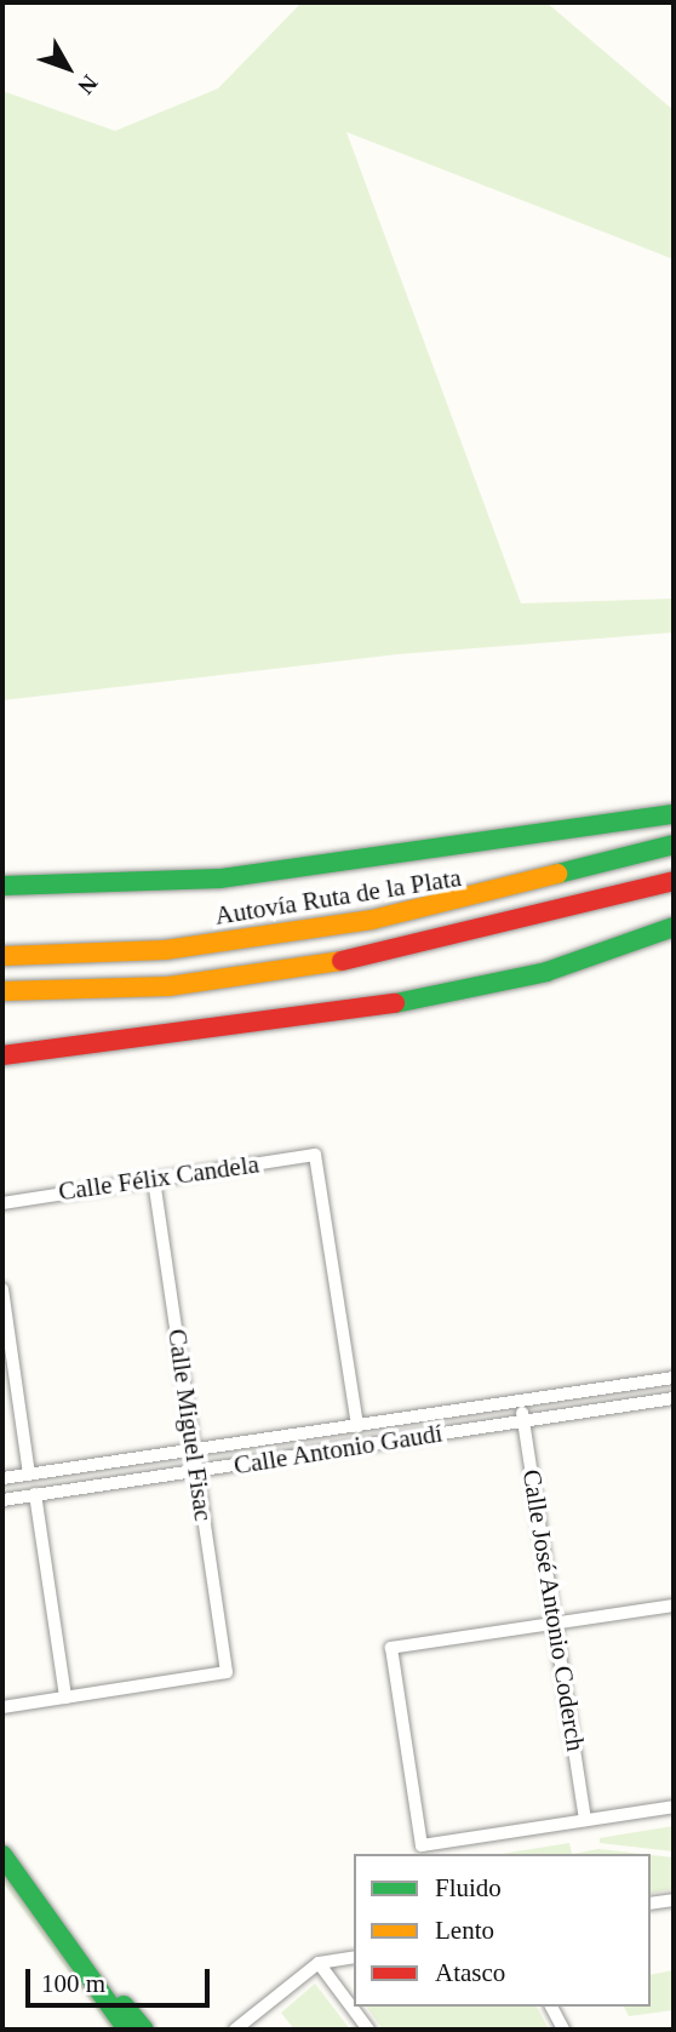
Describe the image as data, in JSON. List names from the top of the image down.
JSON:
{
  "streets": {
    "main road": ["Autovía Ruta de la Plata"],
    "street": [
      "Calle Félix Candela",
      "Calle Miguel Fisac",
      "Calle Antonio Gaudí",
      "Calle José Antonio Coderch"
    ]
  },
  "crossings": [
    ["Calle Félix Candela", "Calle Miguel Fisac"],
    ["Calle Félix Candela", "Calle Antonio Gaudí"],
    ["Calle Miguel Fisac", "Calle Antonio Gaudí"],
    ["Calle Antonio Gaudí", "Calle José Antonio Coderch"]
  ],
  "legend": ["Fluido", "Lento", "Atasco"],
  "scale_bar": "100 m",
  "north": "bottom right"
}
